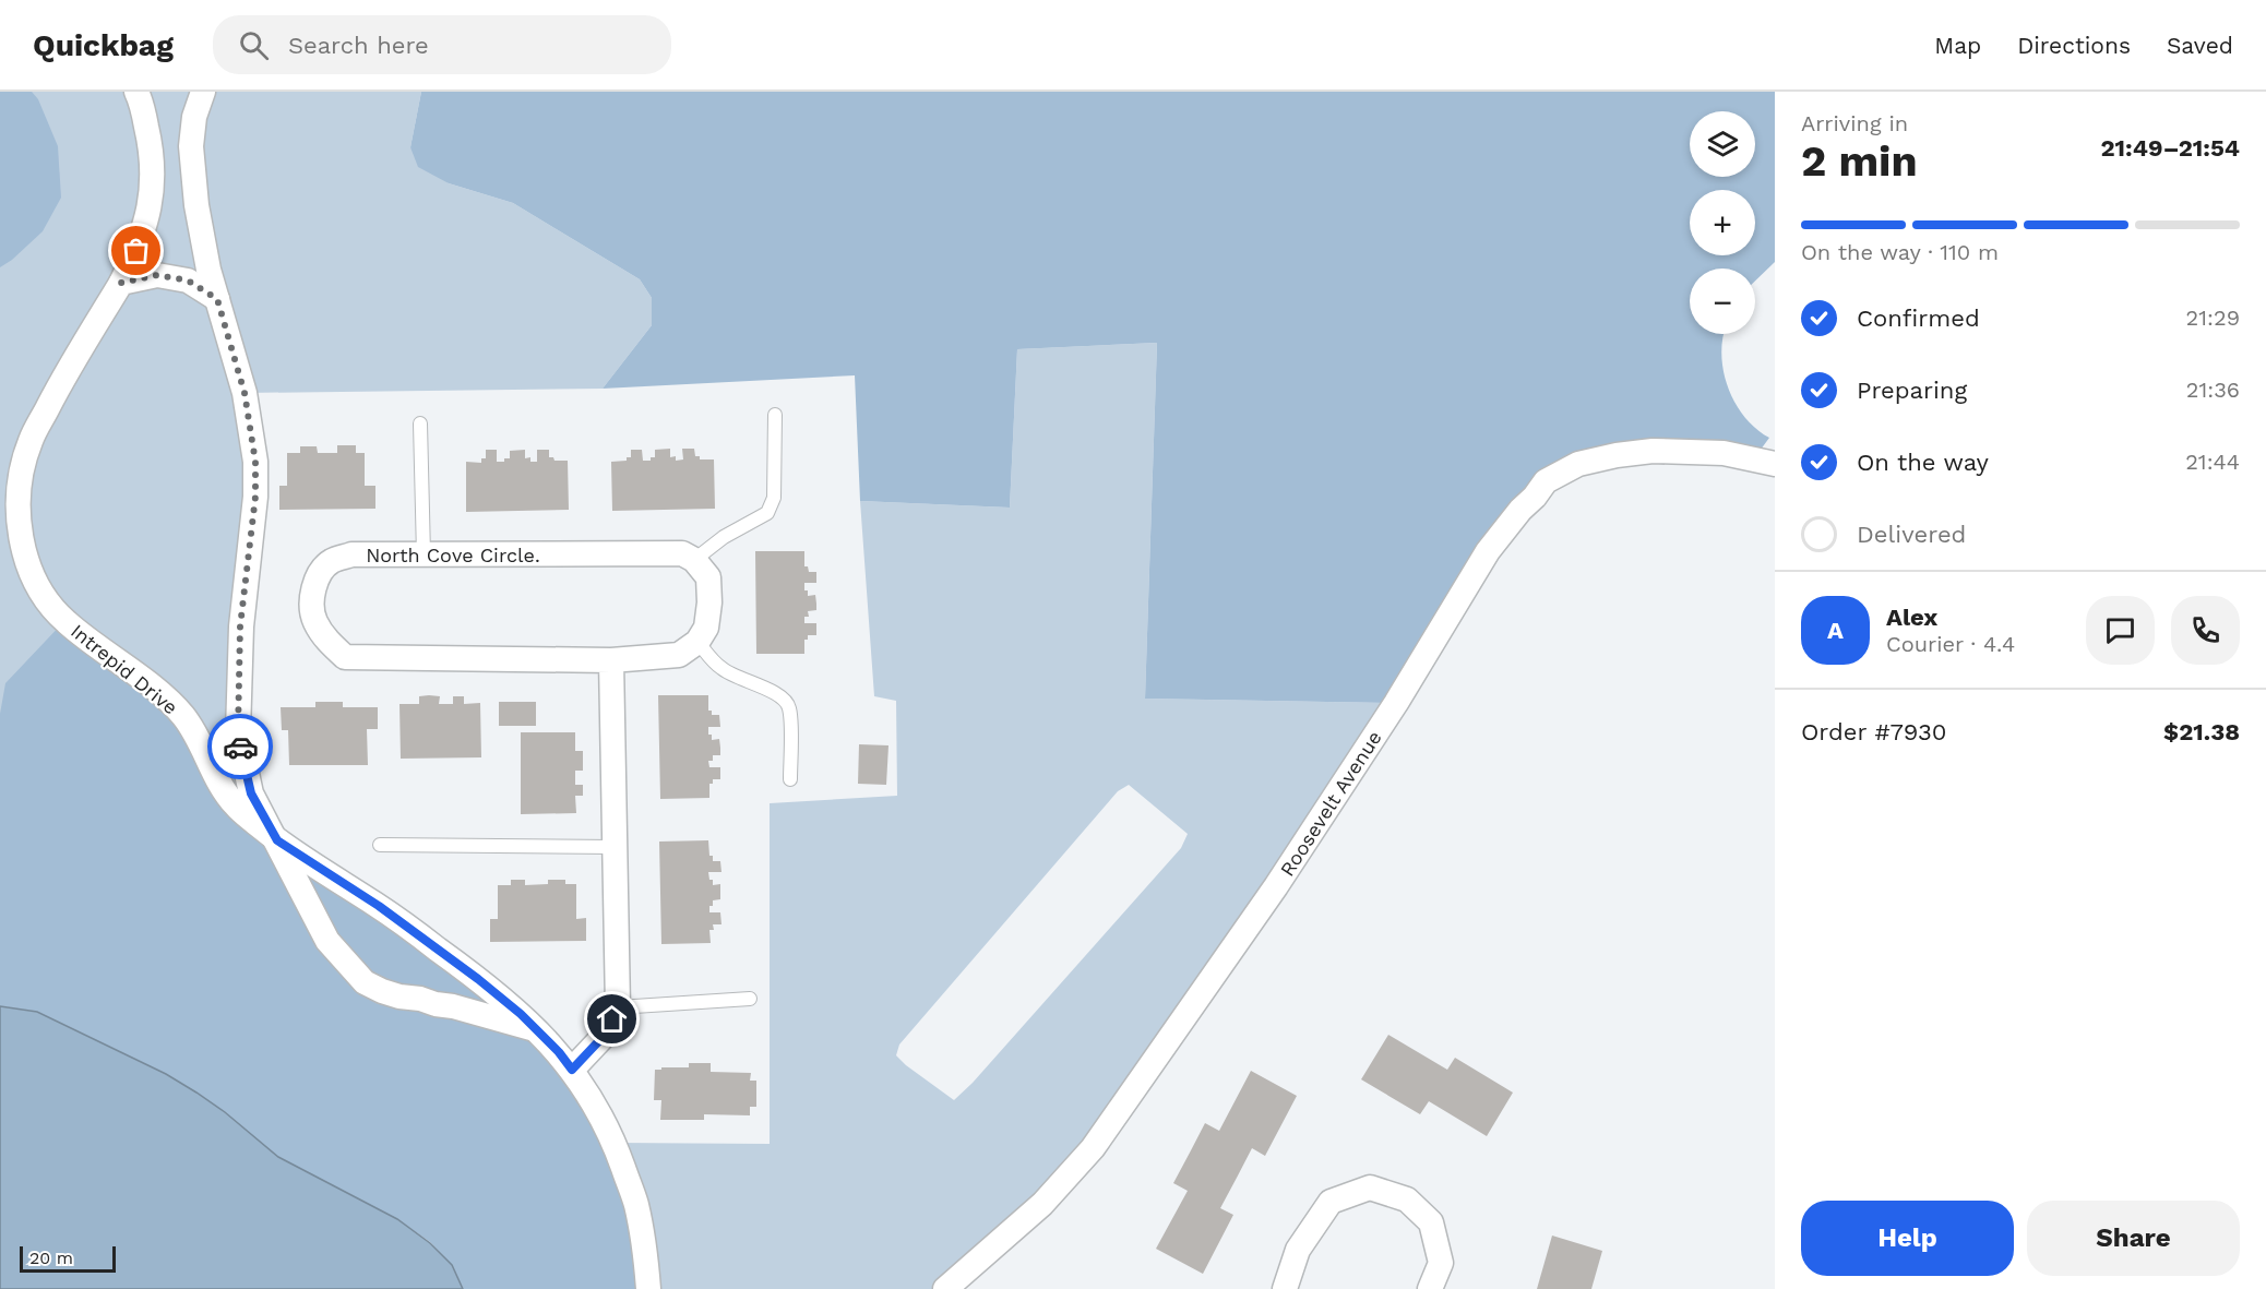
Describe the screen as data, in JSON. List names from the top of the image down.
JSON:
{
  "streets": {
    "street": ["North Cove Circle.", "Intrepid Drive", "Roosevelt Avenue"]
  },
  "scale_bar": "20 m",
  "page": {
    "header": "Quickbag",
    "search": "Search here",
    "nav": ["Map", "Directions", "Saved"],
    "heading": ["2 min", "Arriving in", "21:49–21:54"],
    "panel": [
      "Alex",
      "Courier · 4.4",
      "Order #7930",
      "$21.38"
    ],
    "map_buttons": ["+", "−"],
    "bar": "On the way · 110 m",
    "list": [
      ["Confirmed", "21:29"],
      ["Preparing", "21:36"],
      ["On the way", "21:44"],
      "Delivered"
    ],
    "round": "A",
    "buttons": ["Help", "Share"],
    "scale": "20 m"
  }
}
